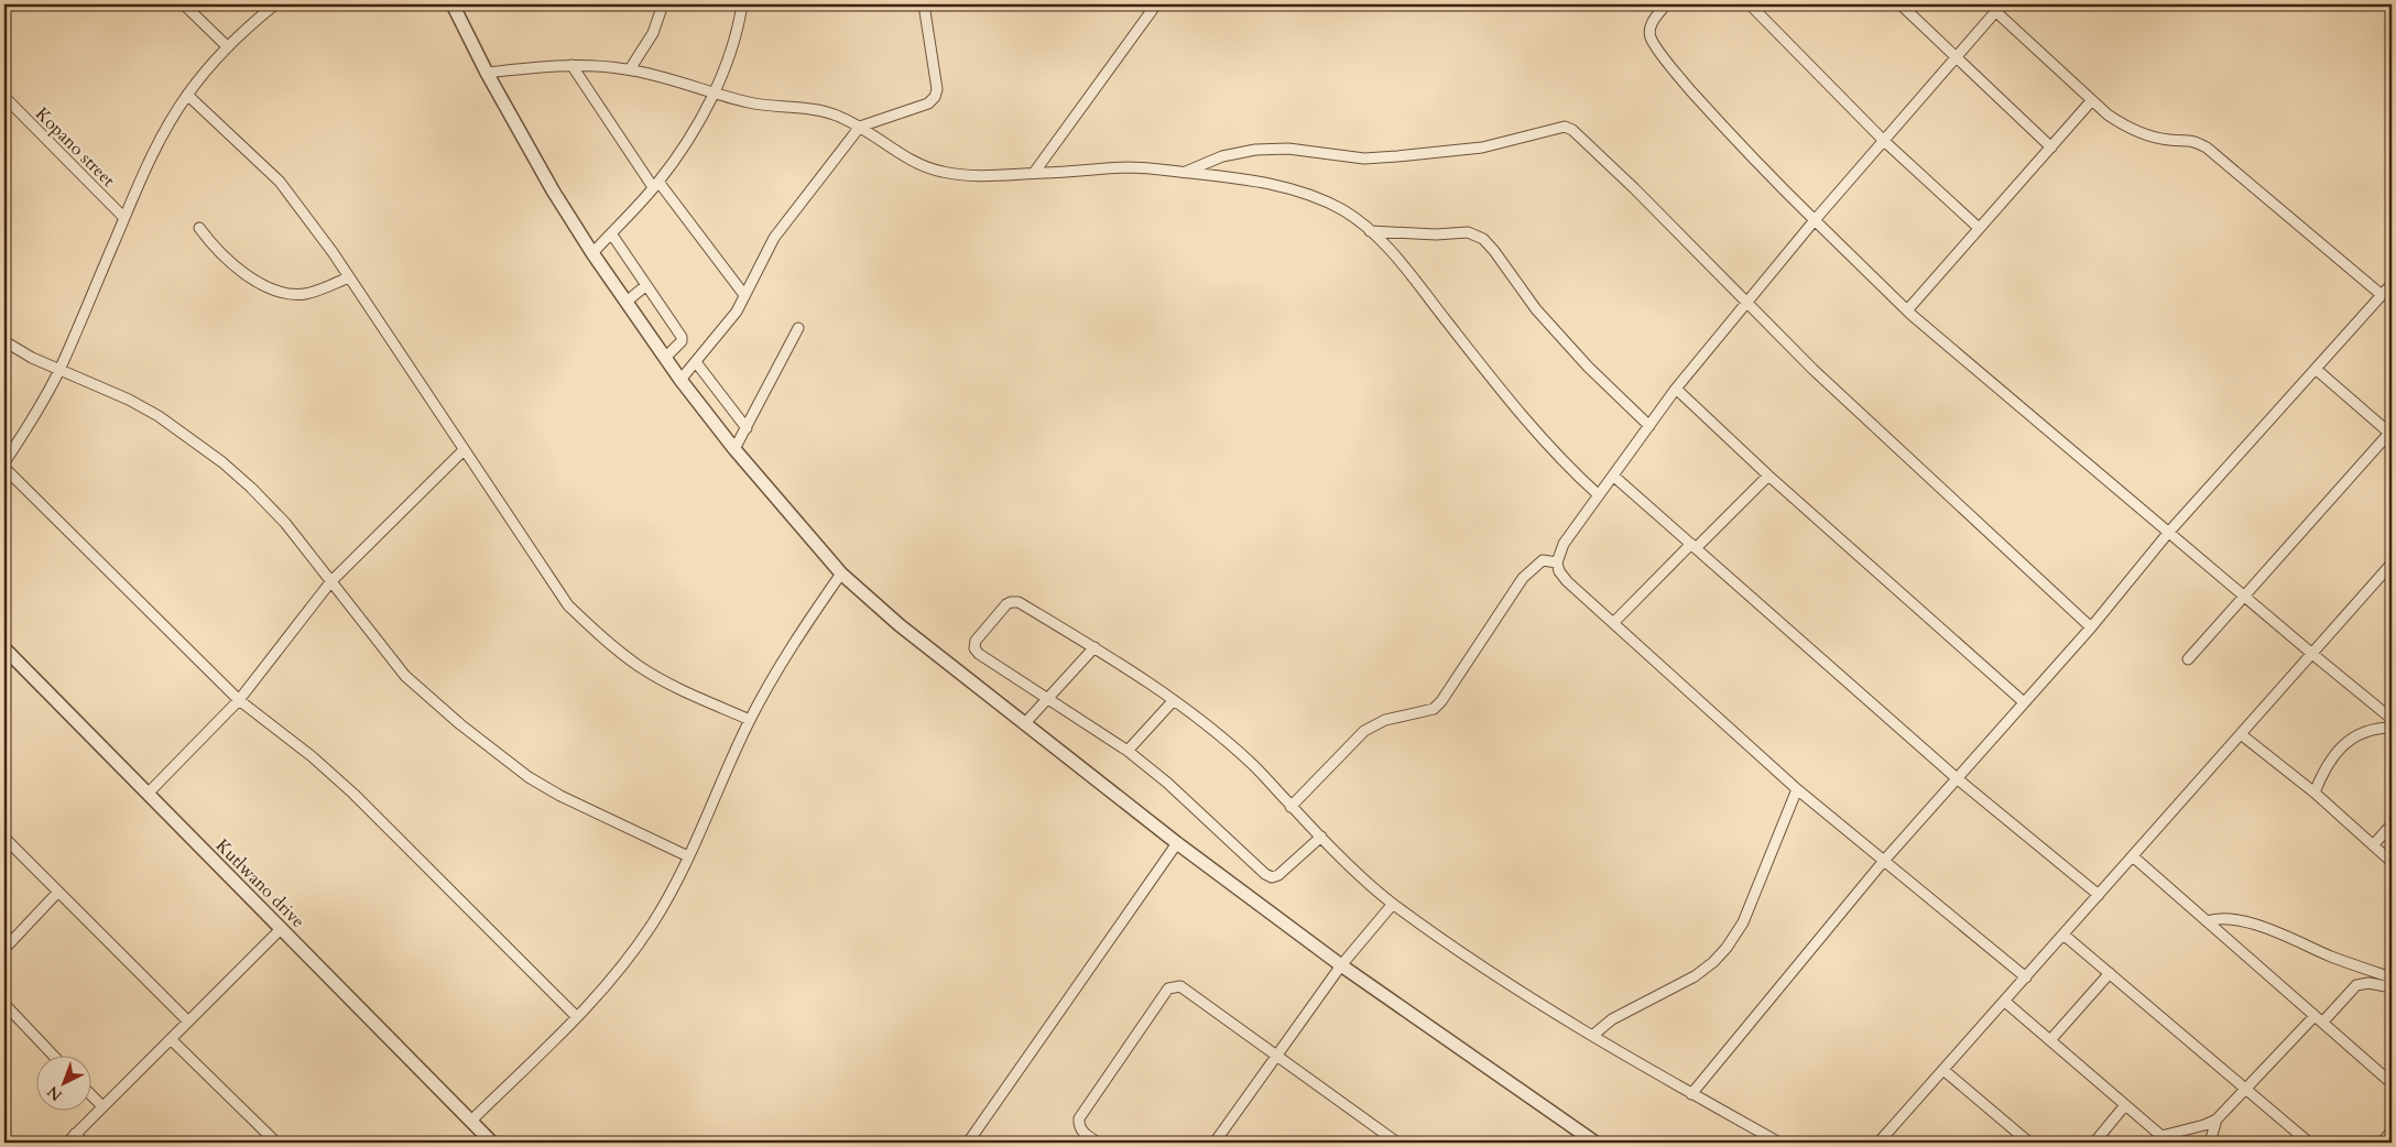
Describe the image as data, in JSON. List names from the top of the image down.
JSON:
{
  "streets": {
    "street": ["Kopano street", "Kutlwano drive"]
  },
  "north": "bottom left"
}
